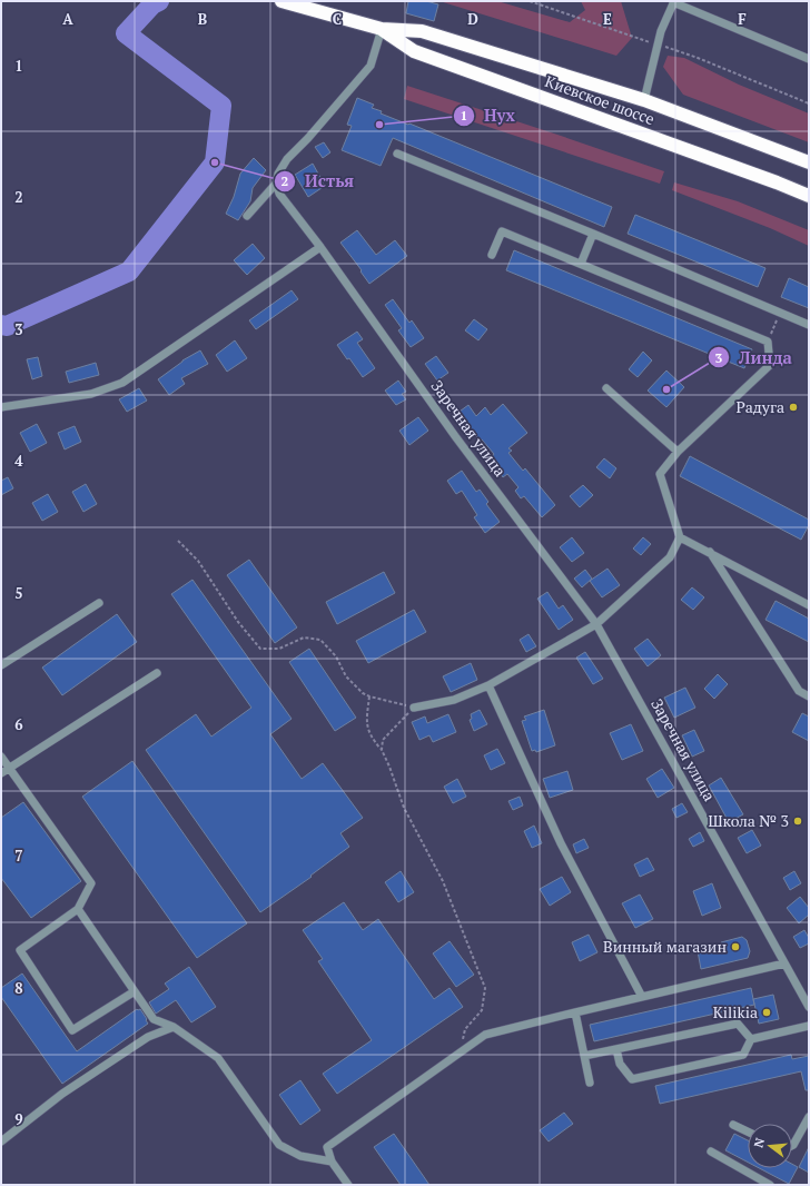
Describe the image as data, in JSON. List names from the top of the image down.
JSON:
{
  "streets": {
    "highway": ["Киевское шоссе"],
    "street": ["Заречная улица"]
  },
  "places": [
    "Нух",
    "Истья",
    "Линда",
    "Радуга",
    "Школа № 3",
    "Винный магазин",
    "Kilikia"
  ],
  "north": "left",
  "grid": {
    "columns": [
      "A",
      "B",
      "C",
      "D",
      "E",
      "F"
    ],
    "rows": [
      "1",
      "2",
      "3",
      "4",
      "5",
      "6",
      "7",
      "8",
      "9"
    ]
  }
}
